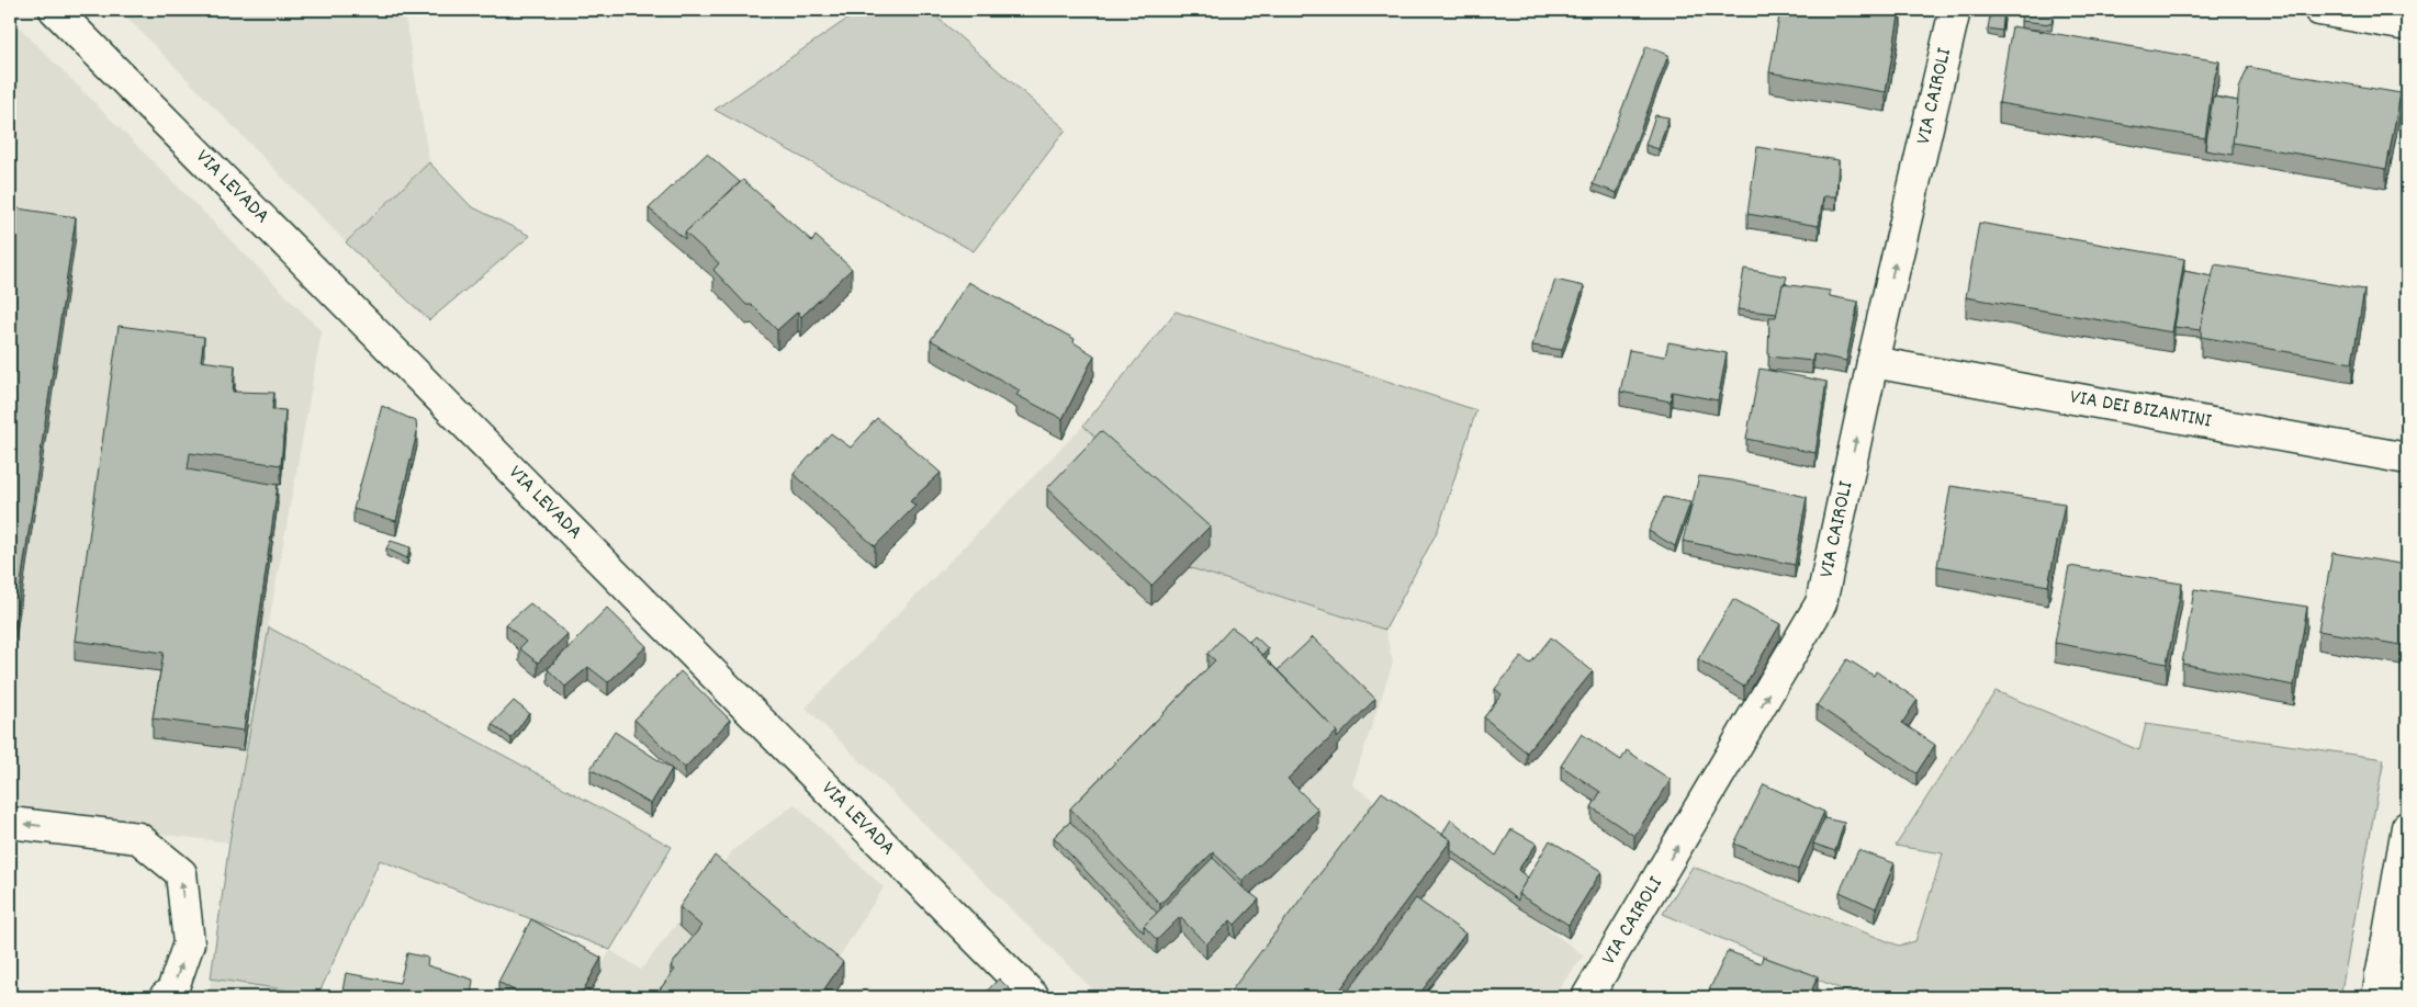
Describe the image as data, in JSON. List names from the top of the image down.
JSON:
{
  "streets": {
    "street": ["VIA CAIROLI", "VIA LEVADA", "VIA DEI BIZANTINI"]
  },
  "crossings": [
    ["VIA CAIROLI", "VIA DEI BIZANTINI"]
  ],
  "one_way": ["VIA CAIROLI"]
}
